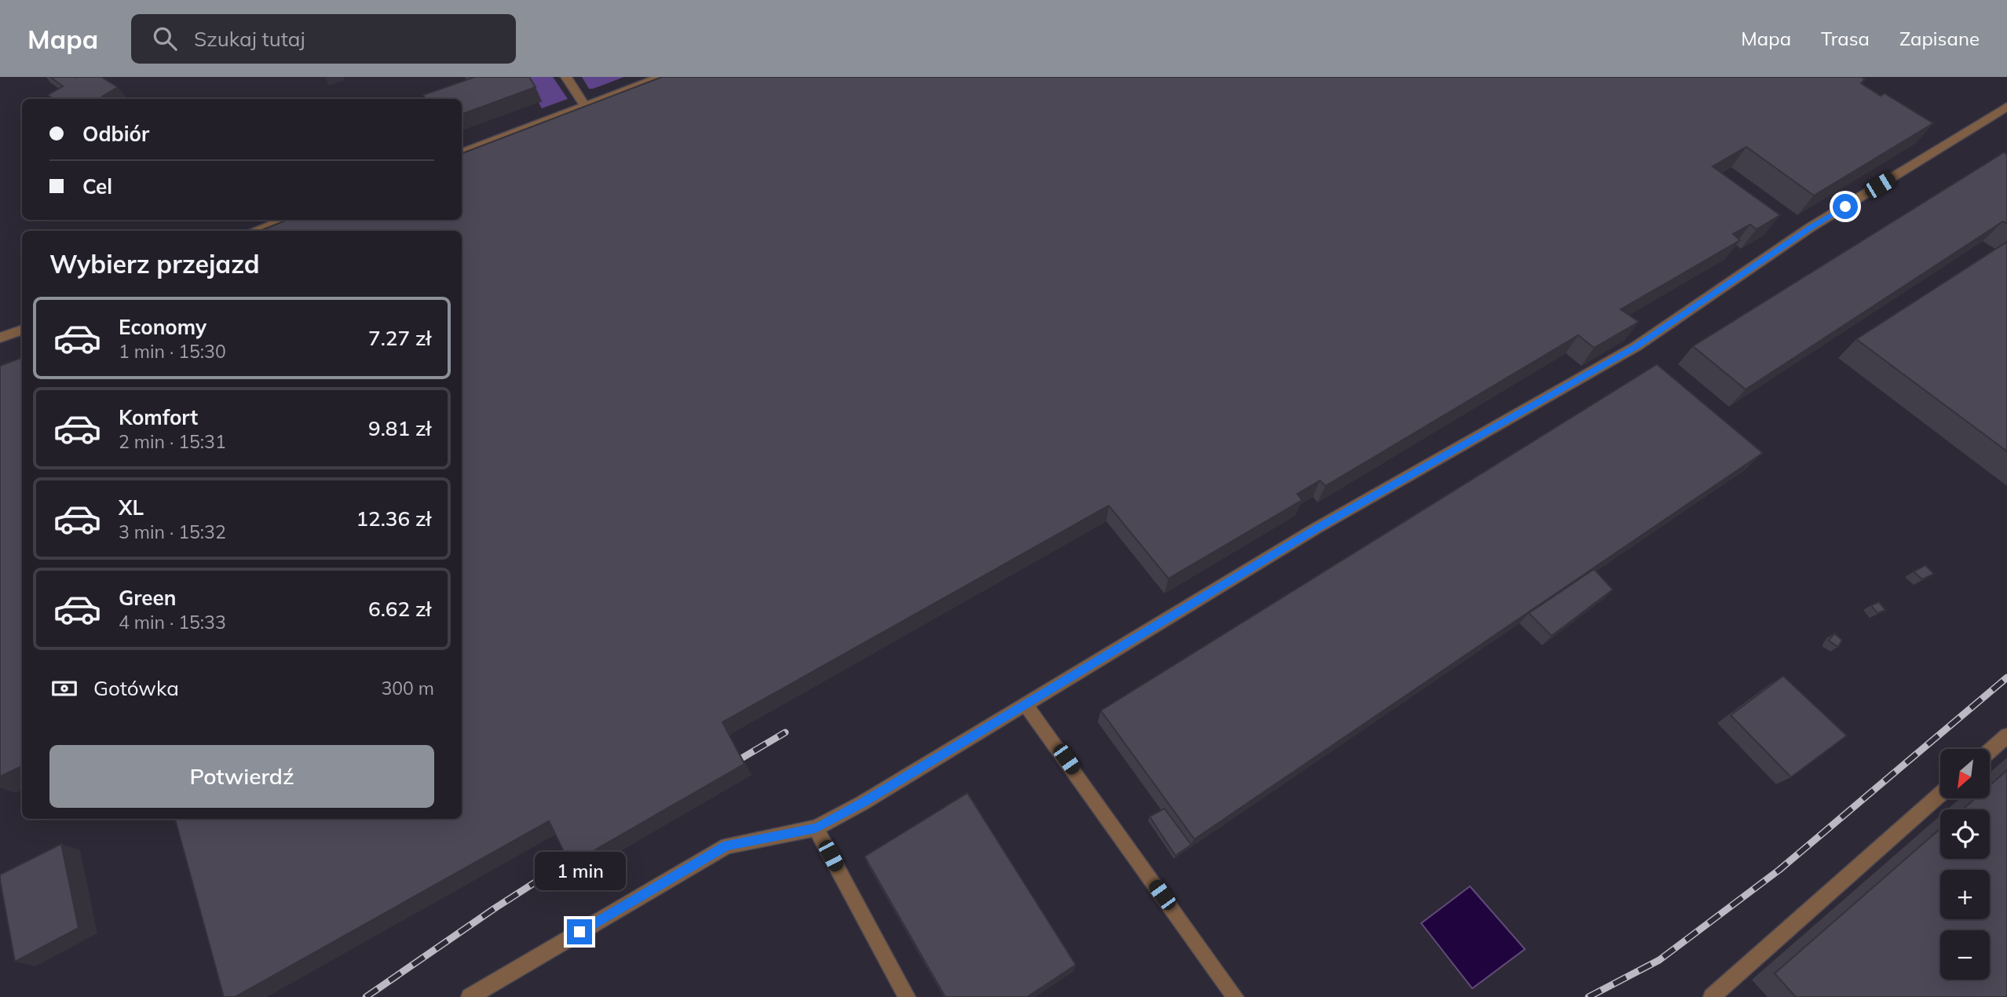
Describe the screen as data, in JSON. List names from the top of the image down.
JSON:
{
  "north": "bottom left",
  "page": {
    "header": "Mapa",
    "search": "Szukaj tutaj",
    "nav": ["Mapa", "Trasa", "Zapisane"],
    "banner": ["Odbiór", "Cel"],
    "heading": "Wybierz przejazd",
    "list": [
      {
        "name": "Economy",
        "note": "1 min · 15:30",
        "value": "7.27 zł"
      },
      {
        "name": "Komfort",
        "note": "2 min · 15:31",
        "value": "9.81 zł"
      },
      {
        "name": "XL",
        "note": "3 min · 15:32",
        "value": "12.36 zł"
      },
      {
        "name": "Green",
        "note": "4 min · 15:33",
        "value": "6.62 zł"
      }
    ],
    "pay": ["Gotówka", "300 m"],
    "buttons": "Potwierdź",
    "map_buttons": ["+", "−"],
    "bubble": "1 min"
  }
}
